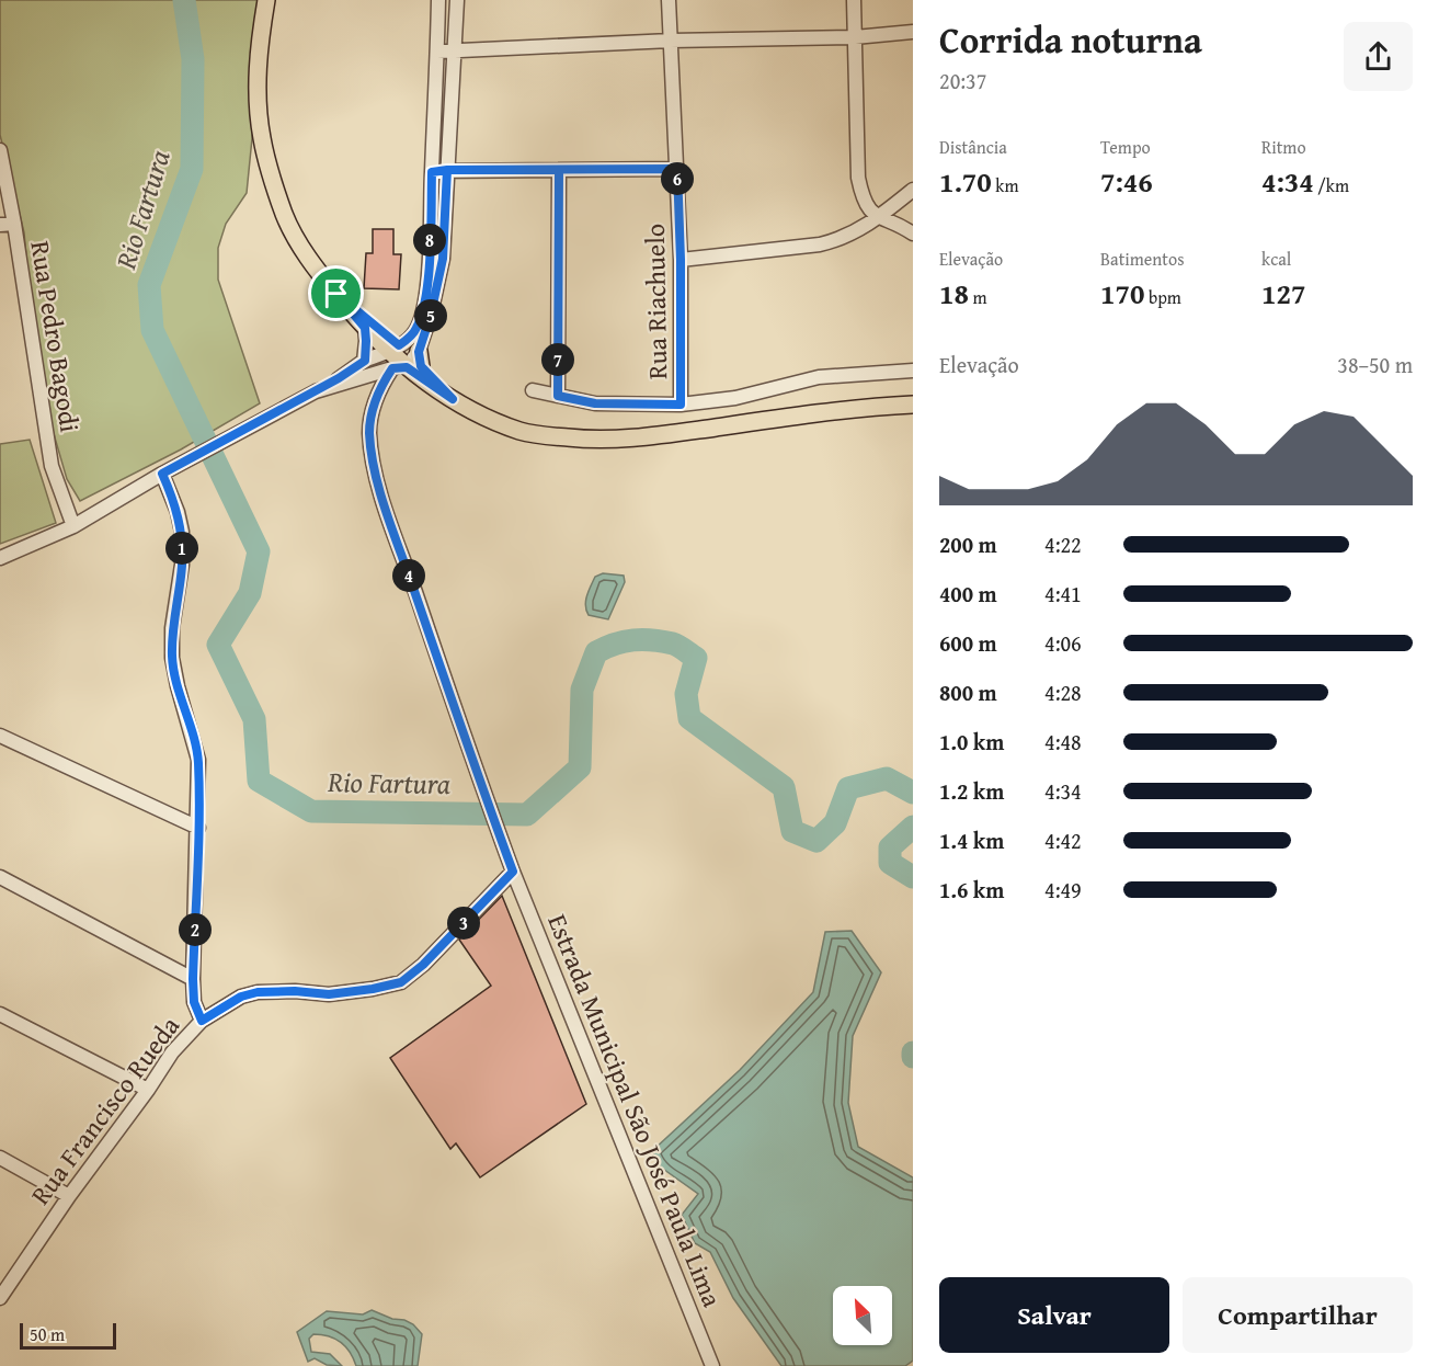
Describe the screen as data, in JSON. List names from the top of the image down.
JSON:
{
  "streets": {
    "street": [
      "Rua Riachuelo",
      "Rua Pedro Bagodi",
      "Rua Francisco Rueda",
      "Estrada Municipal São José Paula Lima"
    ]
  },
  "water": ["Rio Fartura"],
  "scale_bar": "50 m",
  "north": "top left",
  "page": {
    "heading": ["Corrida noturna", "20:37"],
    "stats": [
      ["Distância", "1.70 km"],
      ["Tempo", "7:46"],
      ["Ritmo", "4:34 /km"],
      ["Elevação", "18 m"],
      ["Batimentos", "170 bpm"],
      ["kcal", "127"]
    ],
    "pins": [
      "6",
      "8",
      "5",
      "7",
      "1",
      "4",
      "3",
      "2"
    ],
    "chart": ["Elevação", "38–50 m"],
    "list": [
      {
        "name": "200 m",
        "note": "4:22"
      },
      {
        "name": "400 m",
        "note": "4:41"
      },
      {
        "name": "600 m",
        "note": "4:06"
      },
      {
        "name": "800 m",
        "note": "4:28"
      },
      {
        "name": "1.0 km",
        "note": "4:48"
      },
      {
        "name": "1.2 km",
        "note": "4:34"
      },
      {
        "name": "1.4 km",
        "note": "4:42"
      },
      {
        "name": "1.6 km",
        "note": "4:49"
      }
    ],
    "buttons": ["Salvar", "Compartilhar"],
    "scale": "50 m"
  }
}
